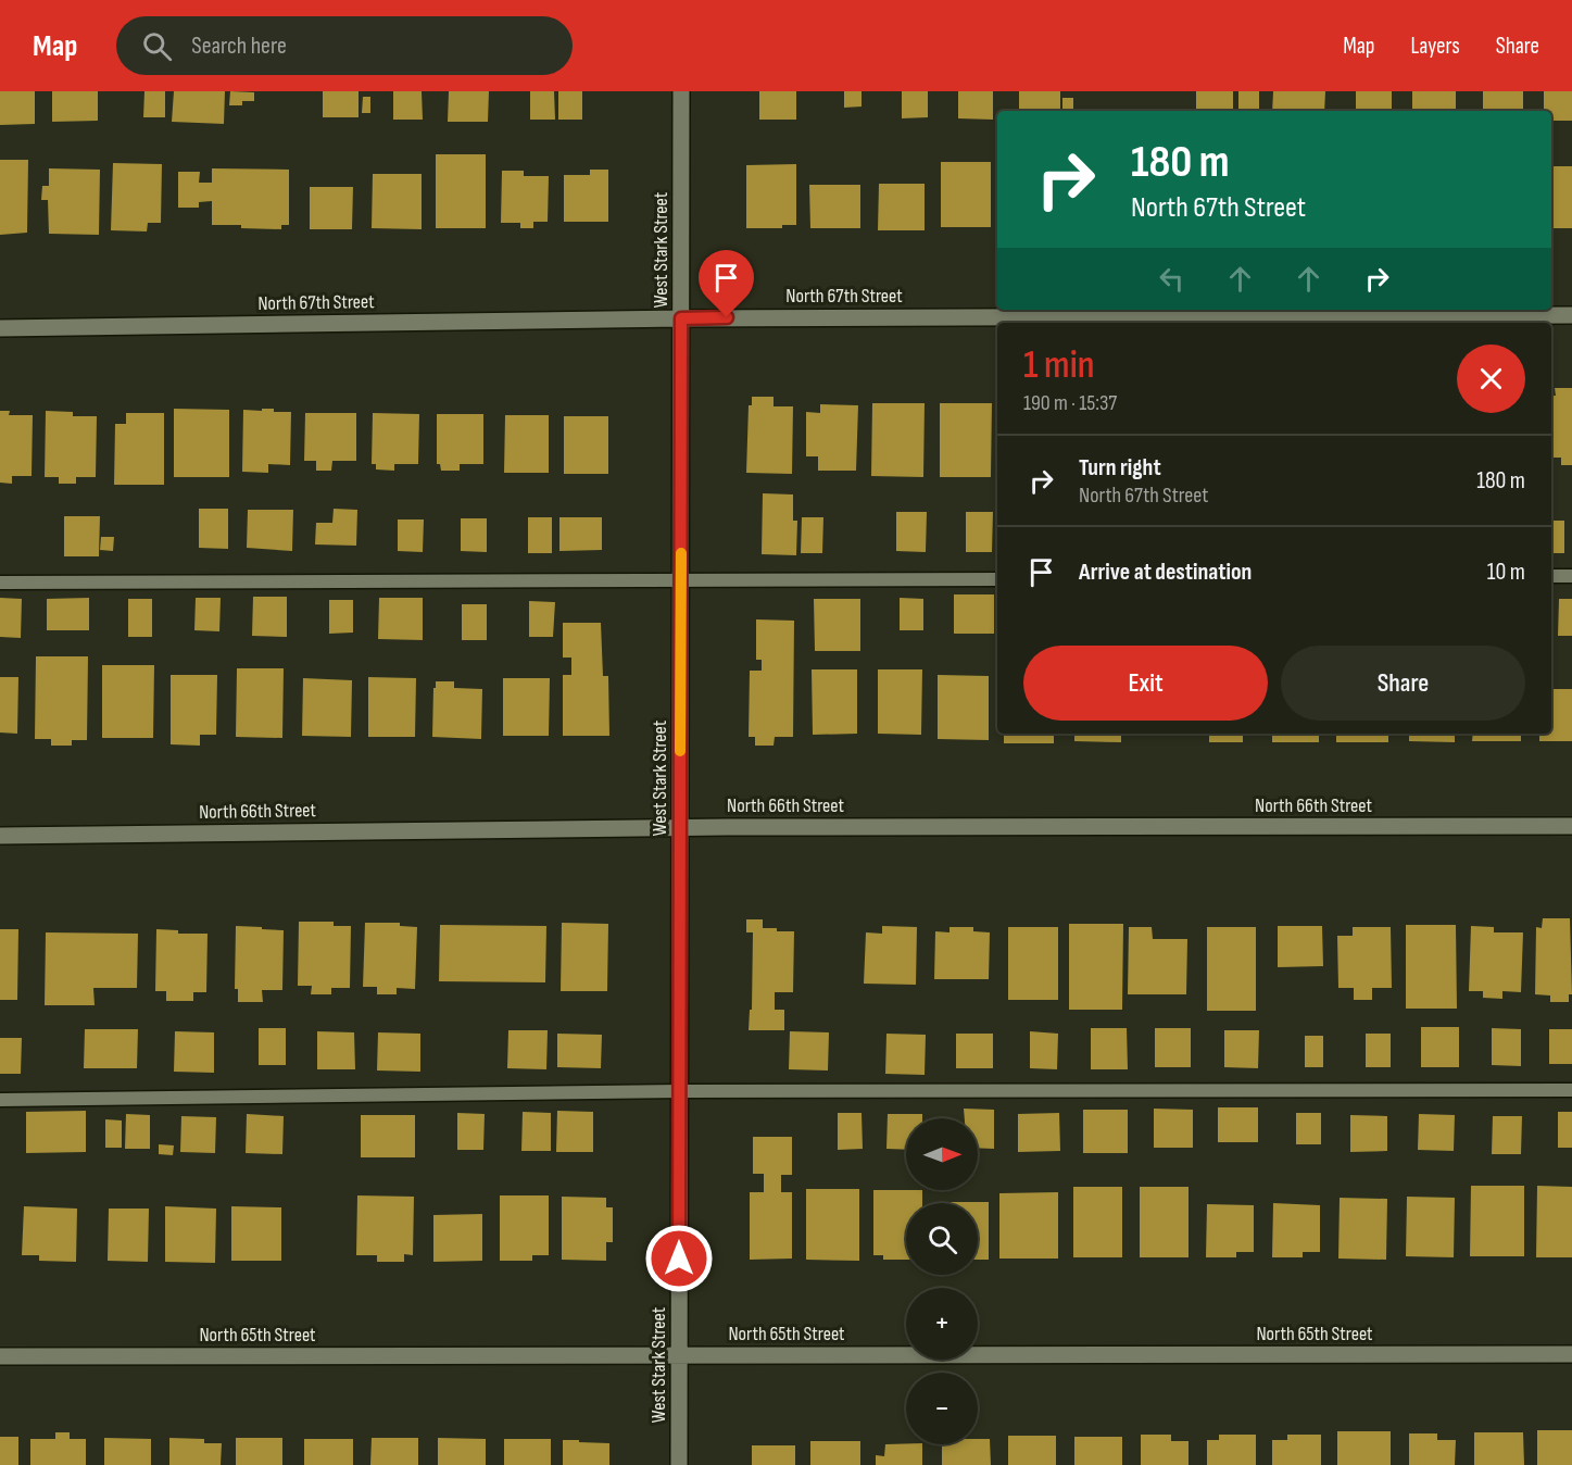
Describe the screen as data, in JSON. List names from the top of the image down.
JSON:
{
  "streets": {
    "street": [
      "West Stark Street",
      "North 67th Street",
      "North 66th Street",
      "North 65th Street"
    ]
  },
  "crossings": [
    ["West Stark Street", "North 67th Street"],
    ["West Stark Street", "North 66th Street"],
    ["West Stark Street", "North 65th Street"]
  ],
  "north": "right",
  "page": {
    "header": "Map",
    "search": "Search here",
    "nav": ["Map", "Layers", "Share"],
    "turn": ["180 m", "North 67th Street"],
    "heading": ["1 min", "190 m · 15:37"],
    "list": [
      {
        "name": "Turn right",
        "note": "North 67th Street",
        "value": "180 m"
      },
      {
        "name": "Arrive at destination",
        "value": "10 m"
      }
    ],
    "buttons": ["Exit", "Share"],
    "map_buttons": ["+", "−"]
  }
}
